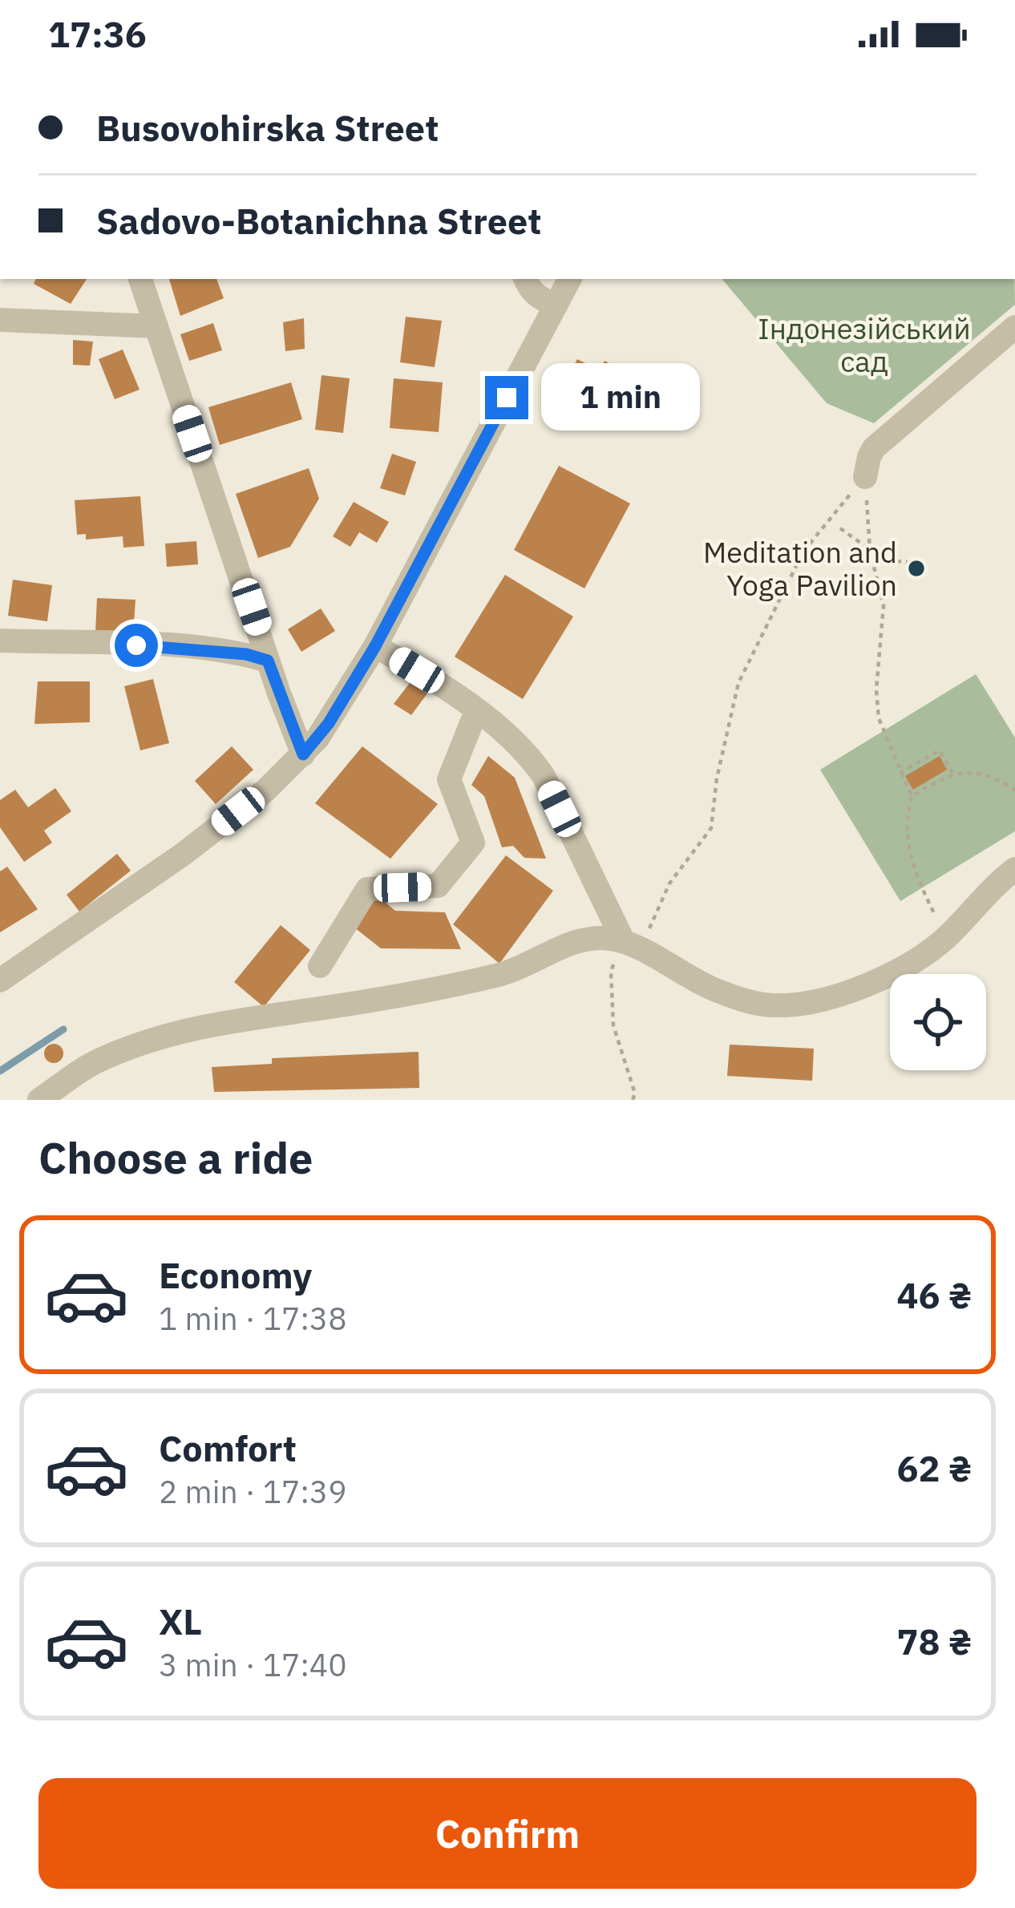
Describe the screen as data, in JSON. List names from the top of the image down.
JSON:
{
  "parks": ["Індонезійський сад"],
  "places": ["Meditation and Yoga Pavilion"],
  "page": {
    "status": "17:36",
    "banner": ["Busovohirska Street", "Sadovo-Botanichna Street"],
    "bubble": "1 min",
    "heading": "Choose a ride",
    "list": [
      {
        "name": "Economy",
        "note": "1 min · 17:38",
        "value": "46 ₴"
      },
      {
        "name": "Comfort",
        "note": "2 min · 17:39",
        "value": "62 ₴"
      },
      {
        "name": "XL",
        "note": "3 min · 17:40",
        "value": "78 ₴"
      }
    ],
    "buttons": "Confirm"
  }
}
